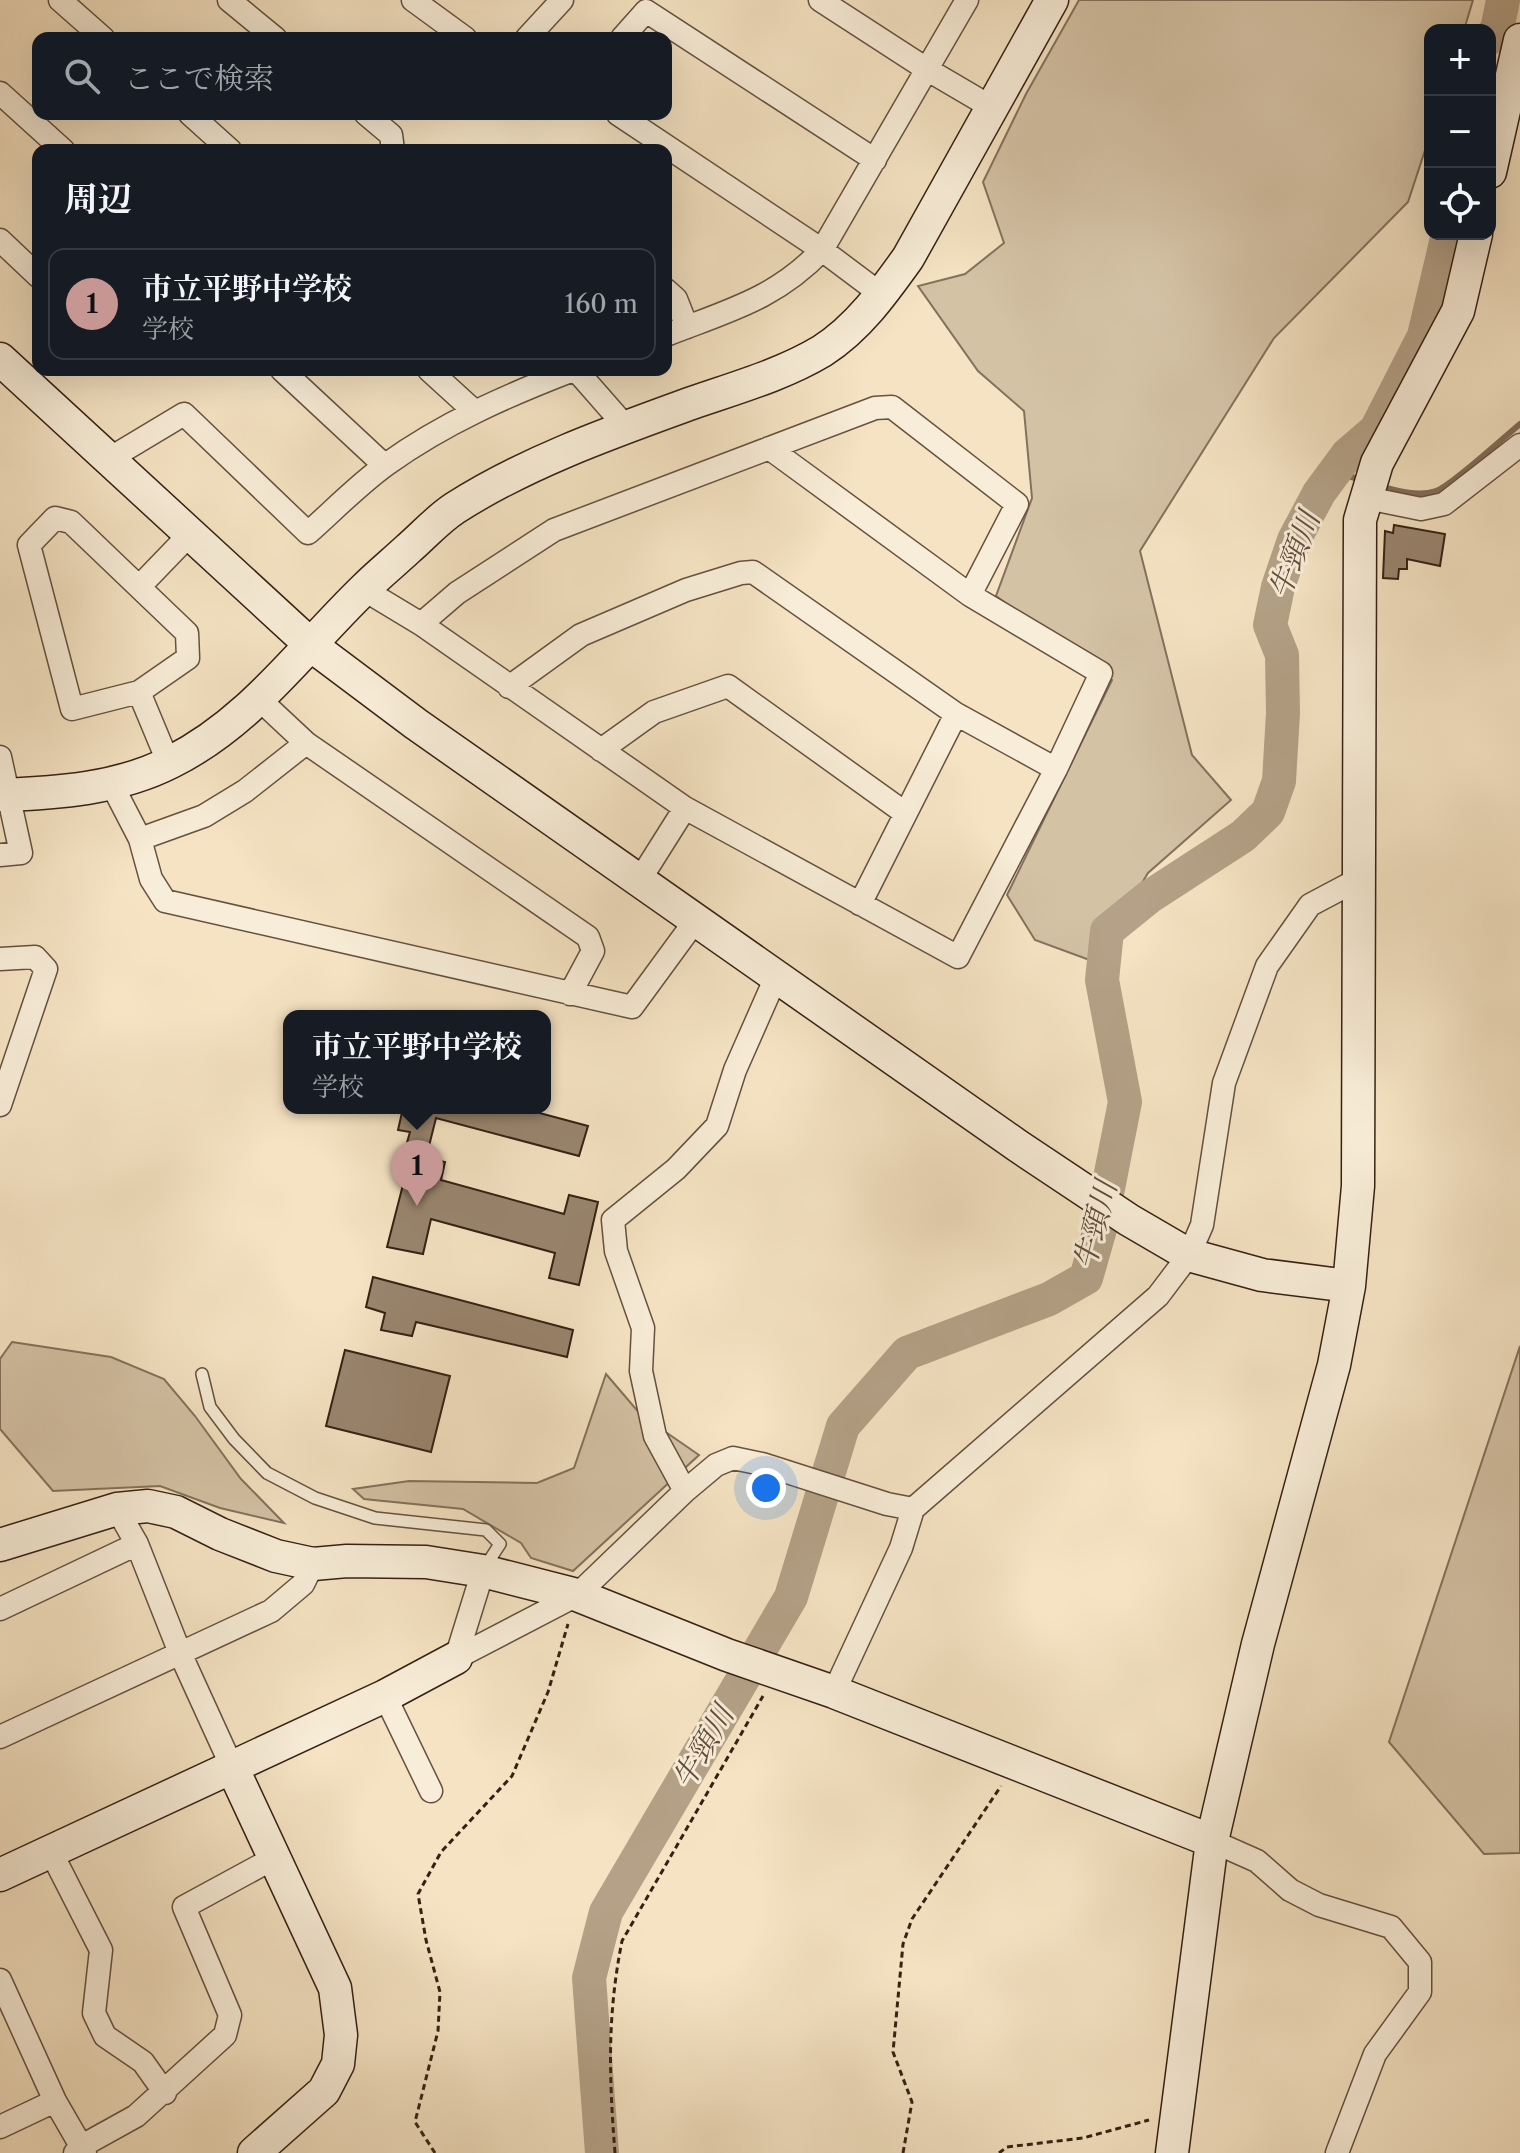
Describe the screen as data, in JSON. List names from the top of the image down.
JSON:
{
  "water": ["牛頸川"],
  "page": {
    "map_buttons": ["+", "−"],
    "search": "ここで検索",
    "heading": "周辺",
    "list": [
      {
        "mark": "1",
        "name": "市立平野中学校",
        "note": "学校",
        "value": "160 m"
      }
    ],
    "popup": ["市立平野中学校", "学校"],
    "pins": "1"
  }
}
